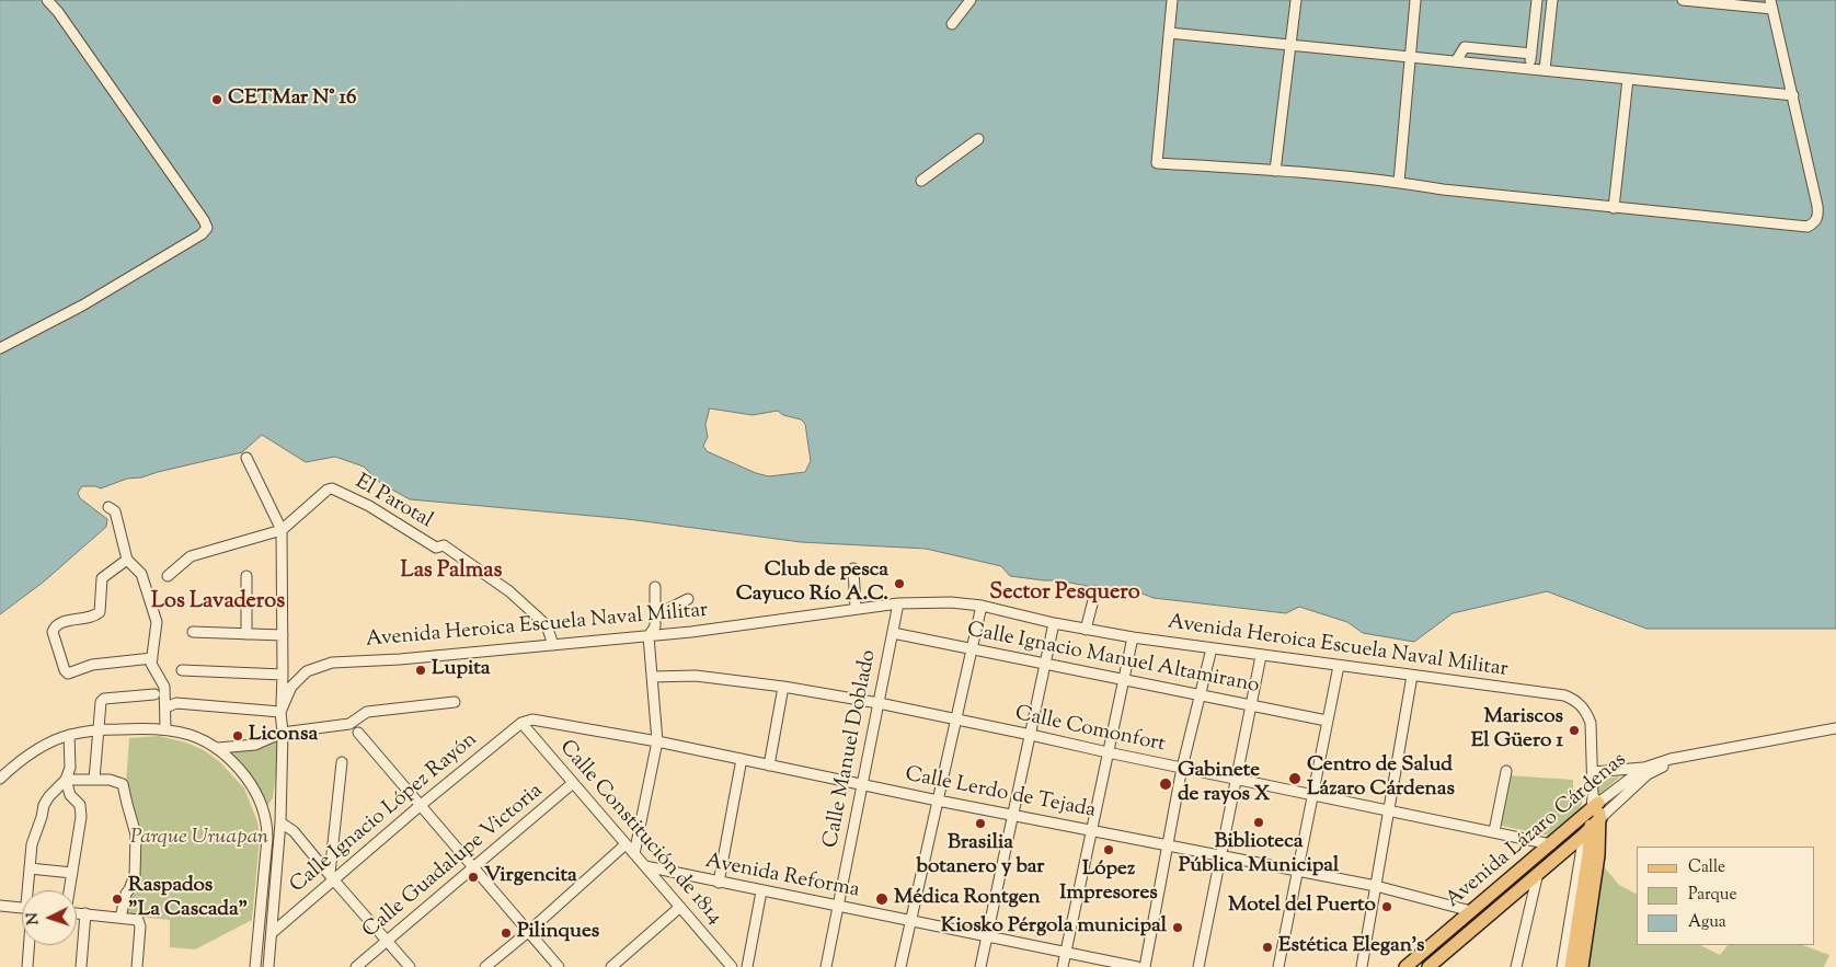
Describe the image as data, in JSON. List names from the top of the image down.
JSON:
{
  "streets": {
    "main road": ["Avenida Lázaro Cárdenas"],
    "street": [
      "El Parotal",
      "Avenida Heroica Escuela Naval Militar",
      "Calle Ignacio Manuel Altamirano",
      "Calle Comonfort",
      "Calle Manuel Doblado",
      "Calle Lerdo de Tejada",
      "Calle Ignacio López Rayón",
      "Calle Constitución de 1814",
      "Calle Guadalupe Victoria",
      "Avenida Reforma"
    ]
  },
  "crossings": [
    ["El Parotal", "Avenida Heroica Escuela Naval Militar"],
    ["Avenida Heroica Escuela Naval Militar", "Calle Manuel Doblado"],
    ["Avenida Heroica Escuela Naval Militar", "Avenida Lázaro Cárdenas"],
    ["Calle Ignacio Manuel Altamirano", "Calle Manuel Doblado"],
    ["Calle Comonfort", "Calle Manuel Doblado"],
    ["Calle Comonfort", "Avenida Lázaro Cárdenas"],
    ["Calle Manuel Doblado", "Calle Lerdo de Tejada"],
    ["Calle Manuel Doblado", "Avenida Reforma"],
    ["Calle Lerdo de Tejada", "Calle Ignacio López Rayón"],
    ["Calle Lerdo de Tejada", "Avenida Lázaro Cárdenas"],
    ["Calle Lerdo de Tejada", "Calle Constitución de 1814"],
    ["Calle Ignacio López Rayón", "Calle Constitución de 1814"],
    ["Calle Constitución de 1814", "Calle Guadalupe Victoria"],
    ["Calle Constitución de 1814", "Avenida Reforma"]
  ],
  "districts": ["Las Palmas", "Sector Pesquero", "Los Lavaderos"],
  "parks": ["Parque Uruapan"],
  "places": [
    "CETMar N° 16",
    "Club de pesca Cayuco Río A.C.",
    "Lupita",
    "Mariscos El Güero 1",
    "Liconsa",
    "Centro de Salud Lázaro Cárdenas",
    "Gabinete de rayos X",
    "Biblioteca Pública Municipal",
    "Brasilia botanero y bar",
    "López Impresores",
    "Virgencita",
    "Raspados \"La Cascada\"",
    "Médica Rontgen",
    "Motel del Puerto",
    "Kiosko Pérgola municipal",
    "Pilinques",
    "Estética Elegan's"
  ],
  "legend": ["Calle", "Parque", "Agua"],
  "north": "left"
}
